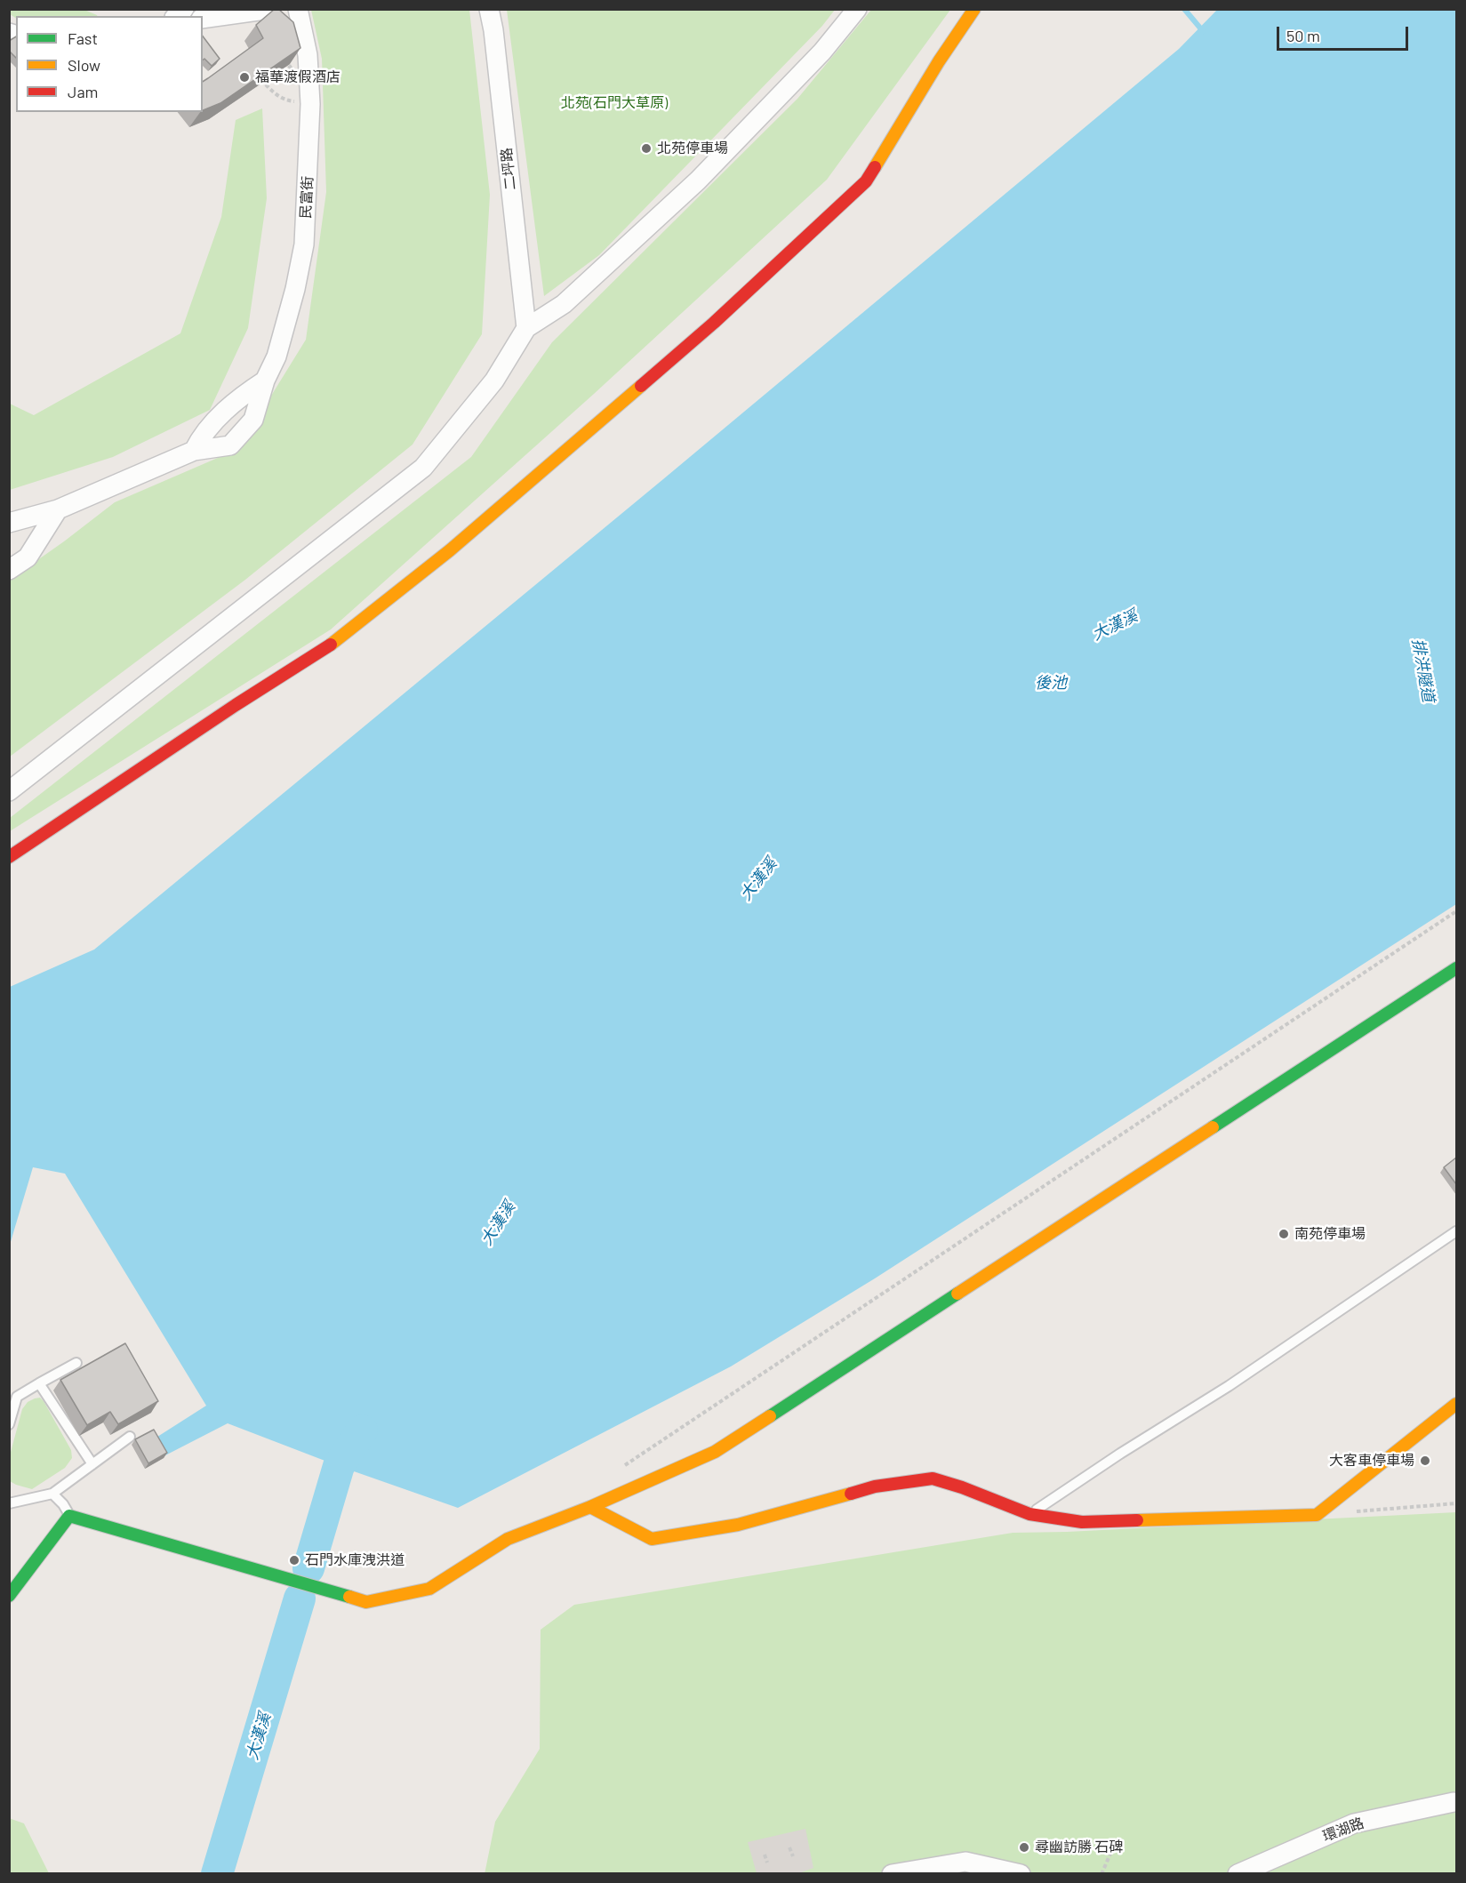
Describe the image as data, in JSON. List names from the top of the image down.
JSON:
{
  "streets": {
    "street": ["二坪路", "民富街", "環湖路"]
  },
  "water": ["大漢溪", "排洪隧道", "後池"],
  "parks": ["北苑(石門大草原)"],
  "places": [
    "福華渡假酒店",
    "北苑停車場",
    "南苑停車場",
    "大客車停車場",
    "石門水庫洩洪道",
    "尋幽訪勝 石碑"
  ],
  "legend": ["Fast", "Slow", "Jam"],
  "scale_bar": "50 m"
}
